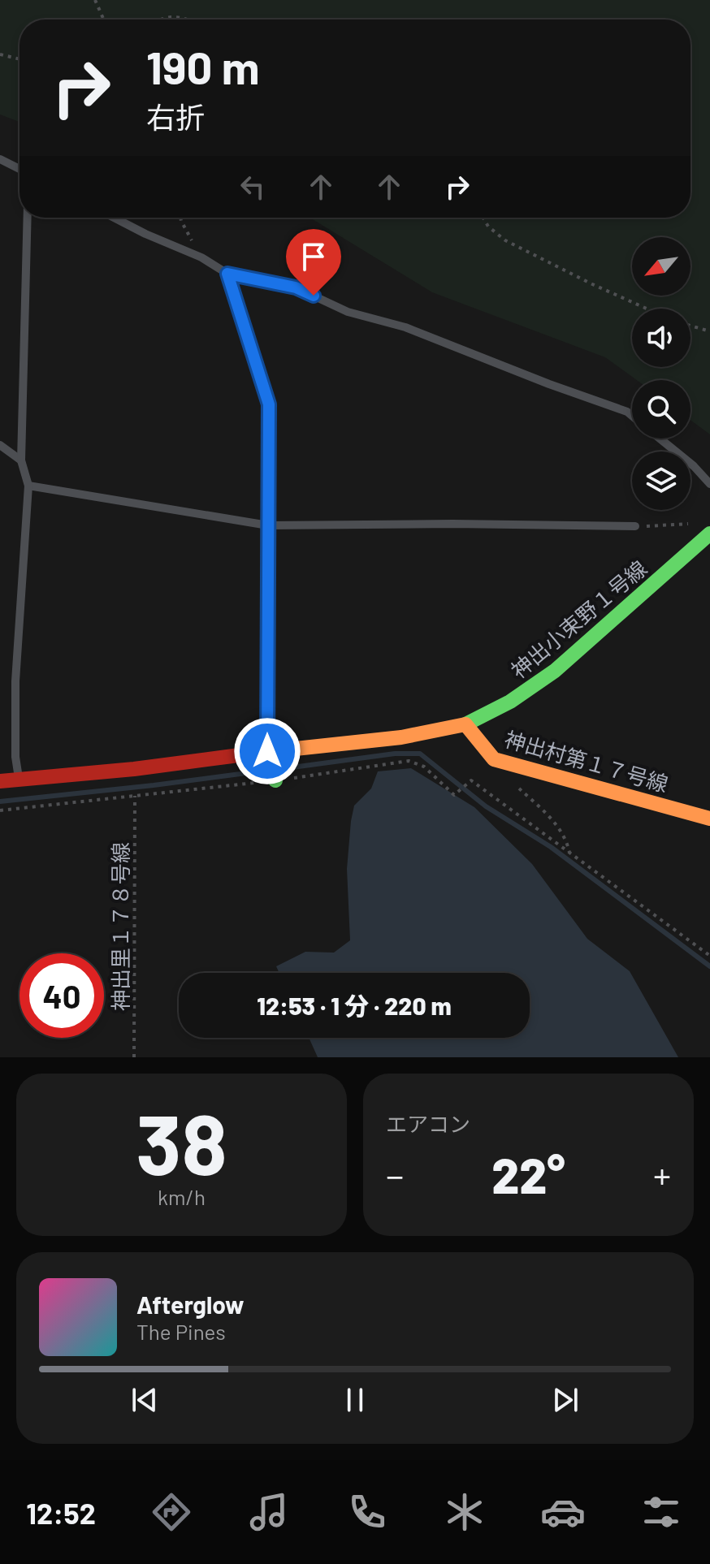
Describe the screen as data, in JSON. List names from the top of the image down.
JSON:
{
  "streets": {
    "street": ["神出小束野１号線", "神出村第１７号線"],
    "path": ["神出里１７８号線"]
  },
  "crossings": [
    ["神出小束野１号線", "神出村第１７号線"]
  ],
  "north": "bottom left",
  "page": {
    "turn": ["190 m", "右折"],
    "limit": "40",
    "trip": "12:53 · 1 分 · 220 m",
    "tile": [
      ["38", "km/h"],
      "エアコン"
    ],
    "heat": ["−", "22°", "+"],
    "song": ["Afterglow", "The Pines"],
    "tabs": "12:52"
  }
}
